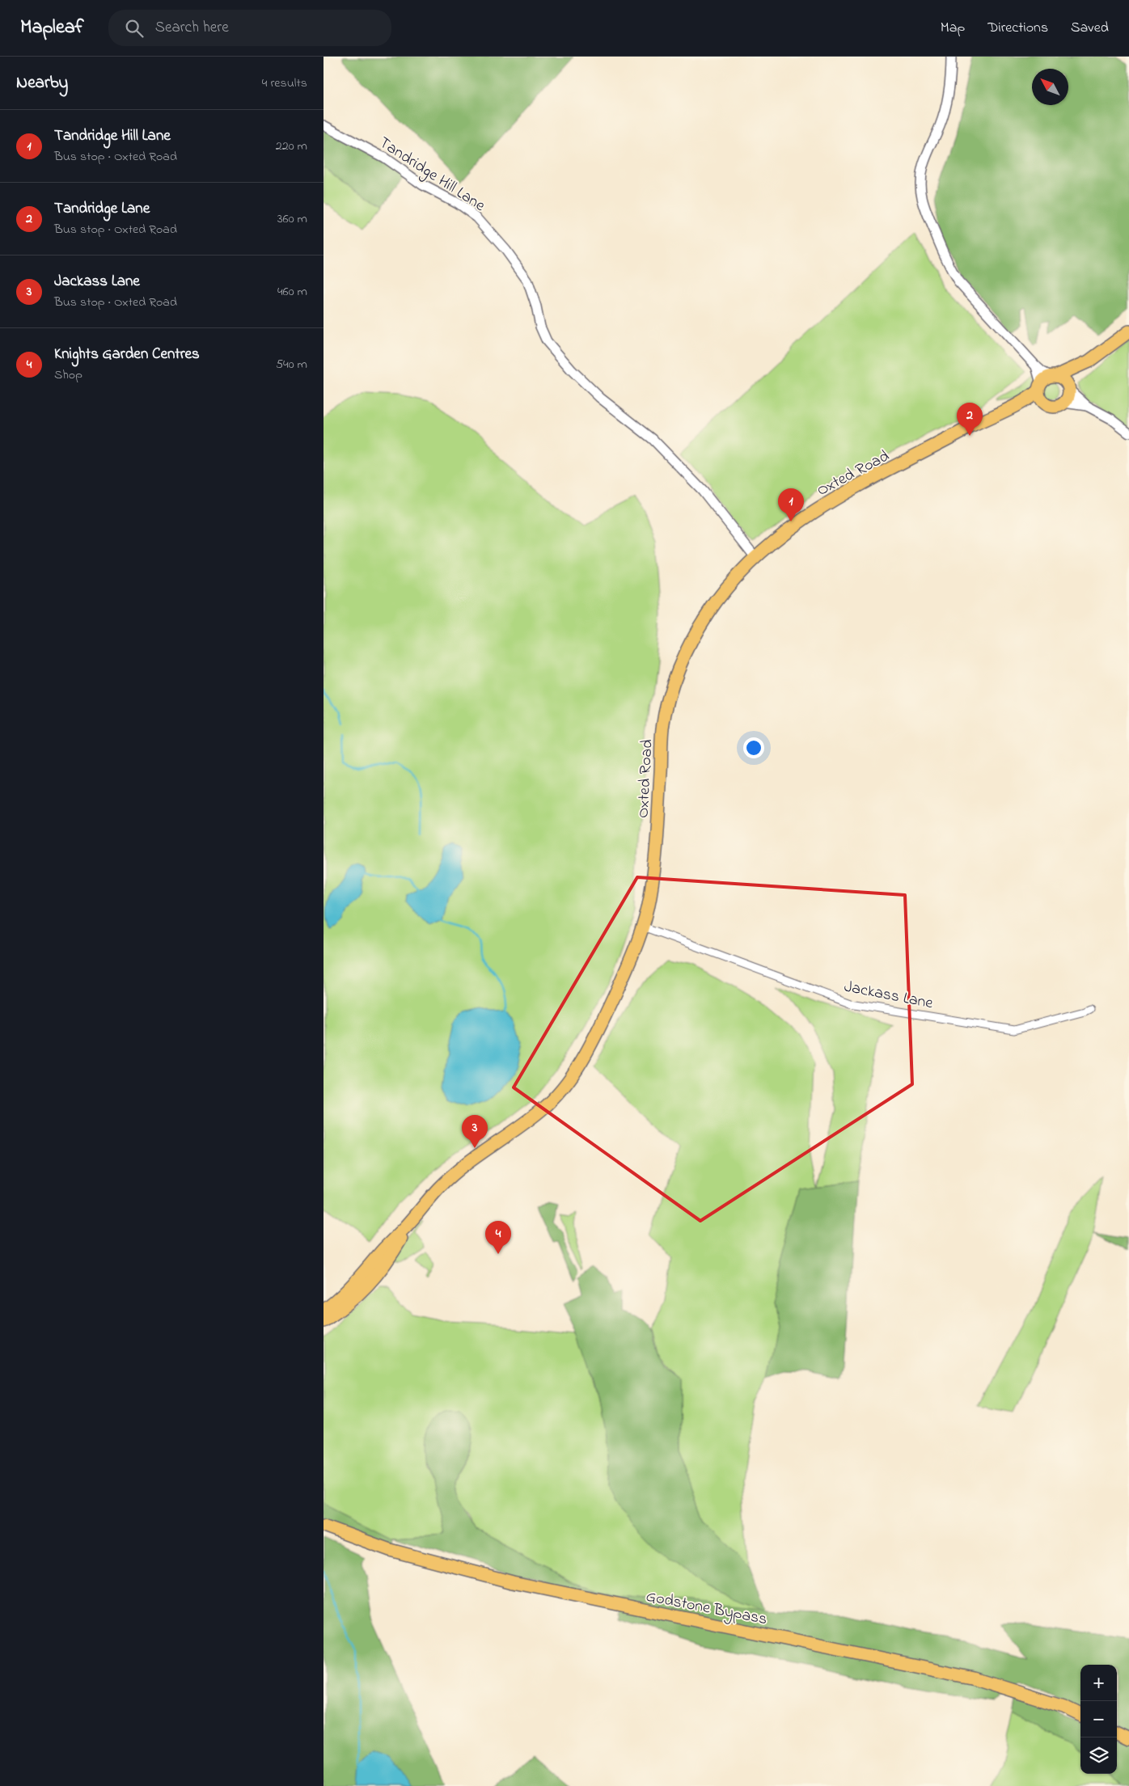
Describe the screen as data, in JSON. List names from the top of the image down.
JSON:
{
  "streets": {
    "main road": ["Oxted Road", "Godstone Bypass"],
    "street": ["Tandridge Hill Lane", "Jackass Lane"]
  },
  "crossings": [
    ["Tandridge Hill Lane", "Oxted Road"],
    ["Oxted Road", "Jackass Lane"]
  ],
  "north": "top left",
  "page": {
    "header": "Mapleaf",
    "search": "Search here",
    "nav": ["Map", "Directions", "Saved"],
    "heading": ["Nearby", "4 results"],
    "list": [
      {
        "mark": "1",
        "name": "Tandridge Hill Lane",
        "note": "Bus stop · Oxted Road",
        "value": "220 m"
      },
      {
        "mark": "2",
        "name": "Tandridge Lane",
        "note": "Bus stop · Oxted Road",
        "value": "360 m"
      },
      {
        "mark": "3",
        "name": "Jackass Lane",
        "note": "Bus stop · Oxted Road",
        "value": "460 m"
      },
      {
        "mark": "4",
        "name": "Knights Garden Centres",
        "note": "Shop",
        "value": "540 m"
      }
    ],
    "pins": [
      "2",
      "1",
      "3",
      "4"
    ],
    "map_buttons": ["+", "−"]
  }
}
